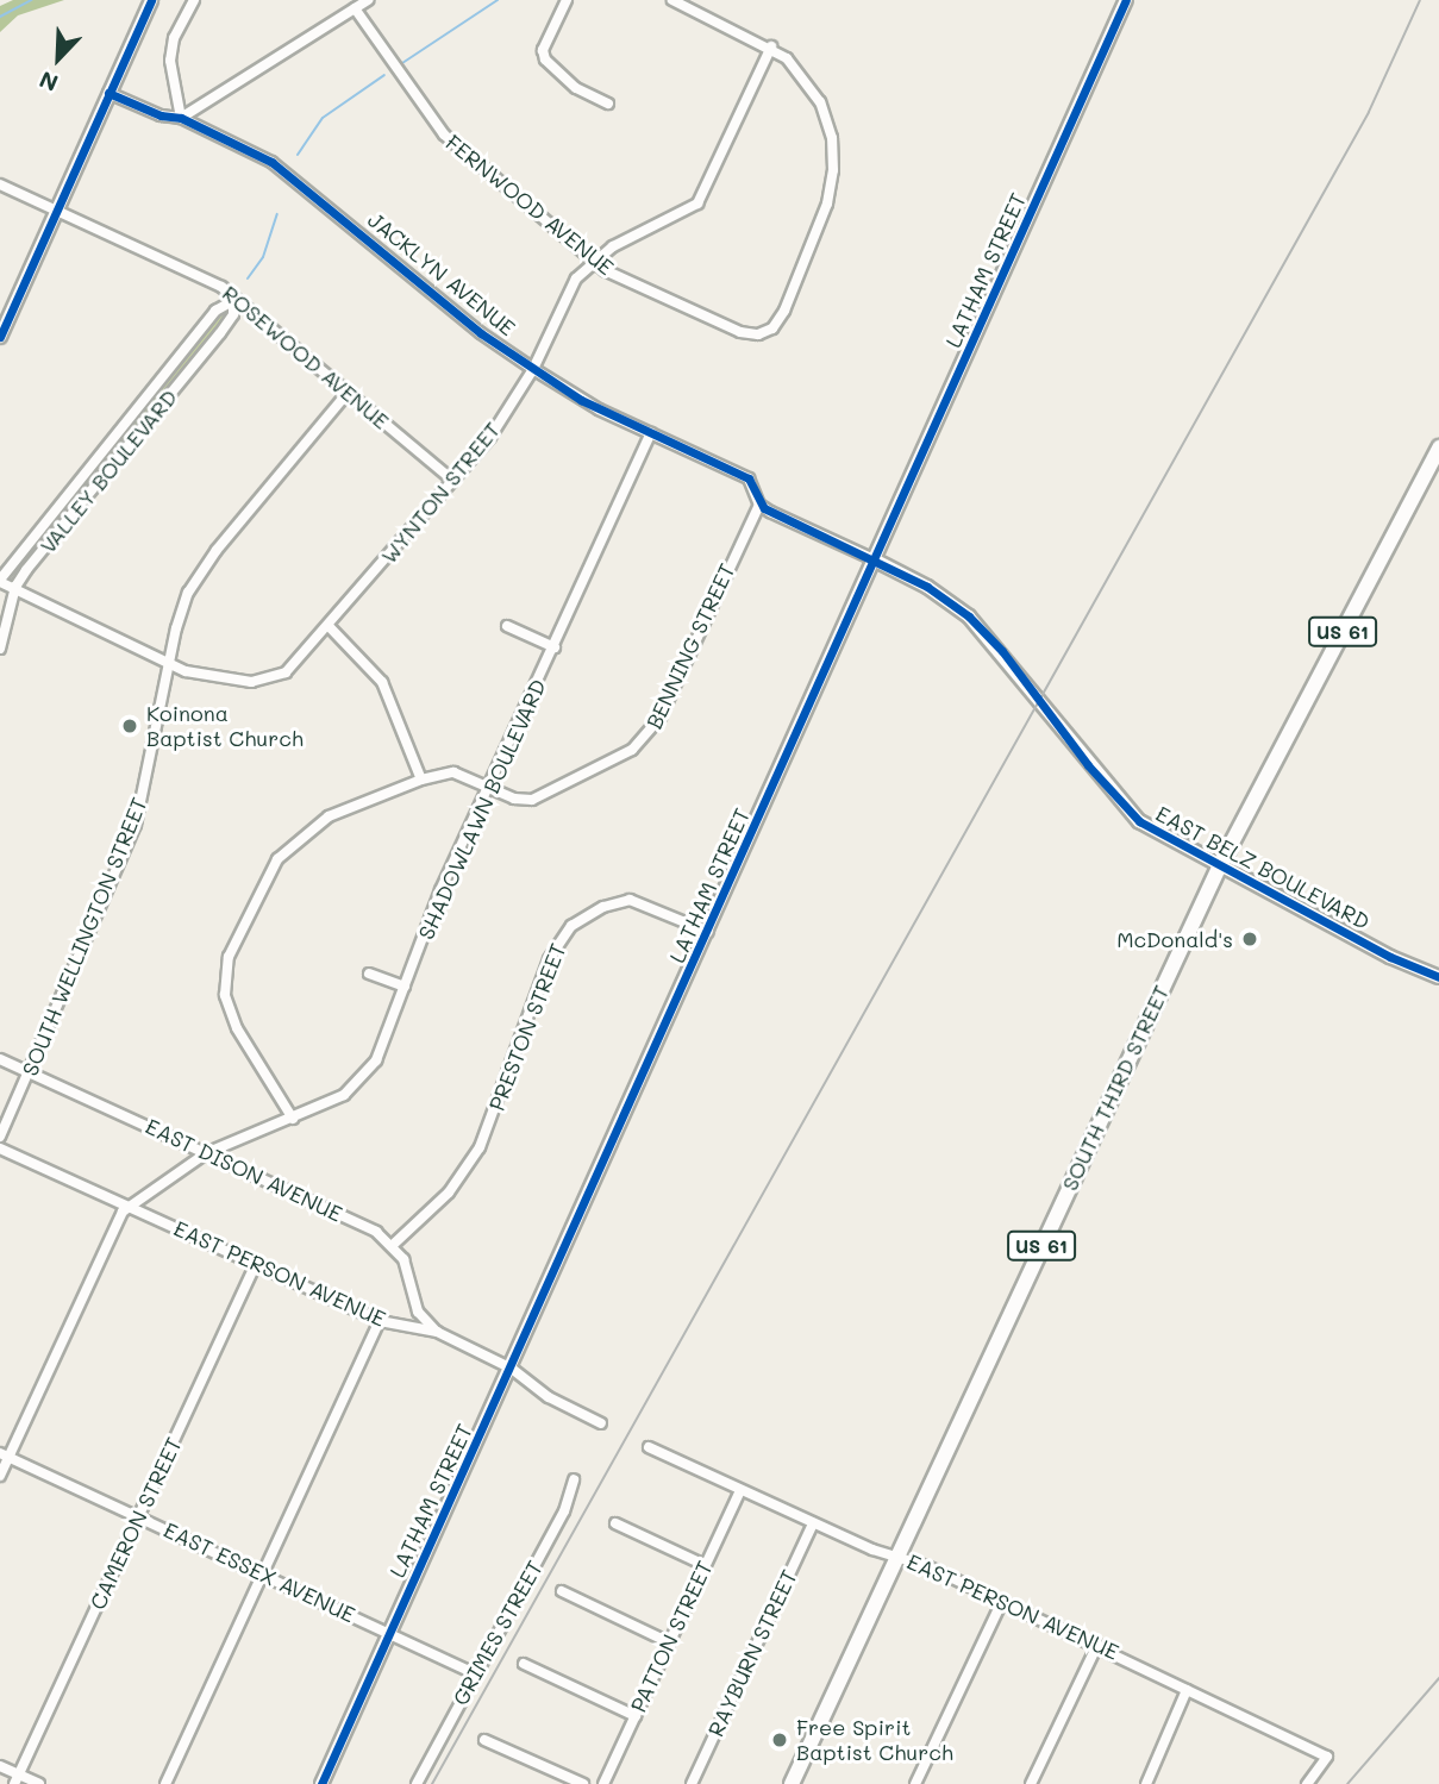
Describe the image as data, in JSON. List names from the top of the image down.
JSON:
{
  "streets": {
    "main road": ["US 61", "SOUTH THIRD STREET"],
    "street": [
      "FERNWOOD AVENUE",
      "LATHAM STREET",
      "JACKLYN AVENUE",
      "ROSEWOOD AVENUE",
      "VALLEY BOULEVARD",
      "WYNTON STREET",
      "BENNING STREET",
      "SHADOWLAWN BOULEVARD",
      "EAST BELZ BOULEVARD",
      "SOUTH WELLINGTON STREET",
      "PRESTON STREET",
      "EAST DISON AVENUE",
      "EAST PERSON AVENUE",
      "CAMERON STREET",
      "EAST ESSEX AVENUE",
      "GRIMES STREET",
      "PATTON STREET",
      "RAYBURN STREET"
    ]
  },
  "crossings": [
    ["FERNWOOD AVENUE", "WYNTON STREET"],
    ["LATHAM STREET", "JACKLYN AVENUE"],
    ["LATHAM STREET", "EAST BELZ BOULEVARD"],
    ["LATHAM STREET", "PRESTON STREET"],
    ["LATHAM STREET", "EAST PERSON AVENUE"],
    ["LATHAM STREET", "EAST ESSEX AVENUE"],
    ["JACKLYN AVENUE", "WYNTON STREET"],
    ["JACKLYN AVENUE", "BENNING STREET"],
    ["JACKLYN AVENUE", "SHADOWLAWN BOULEVARD"],
    ["JACKLYN AVENUE", "EAST BELZ BOULEVARD"],
    ["ROSEWOOD AVENUE", "VALLEY BOULEVARD"],
    ["ROSEWOOD AVENUE", "WYNTON STREET"],
    ["ROSEWOOD AVENUE", "SOUTH WELLINGTON STREET"],
    ["VALLEY BOULEVARD", "WYNTON STREET"],
    ["WYNTON STREET", "SOUTH WELLINGTON STREET"],
    ["BENNING STREET", "SHADOWLAWN BOULEVARD"],
    ["SHADOWLAWN BOULEVARD", "EAST DISON AVENUE"],
    ["SHADOWLAWN BOULEVARD", "EAST PERSON AVENUE"],
    ["SHADOWLAWN BOULEVARD", "EAST ESSEX AVENUE"],
    ["EAST BELZ BOULEVARD", "SOUTH THIRD STREET"],
    ["SOUTH WELLINGTON STREET", "EAST DISON AVENUE"],
    ["PRESTON STREET", "EAST DISON AVENUE"],
    ["SOUTH THIRD STREET", "EAST PERSON AVENUE"],
    ["EAST PERSON AVENUE", "CAMERON STREET"],
    ["EAST PERSON AVENUE", "PATTON STREET"],
    ["EAST PERSON AVENUE", "RAYBURN STREET"],
    ["CAMERON STREET", "EAST ESSEX AVENUE"],
    ["EAST ESSEX AVENUE", "GRIMES STREET"]
  ],
  "places": ["Koinona Baptist Church", "McDonald's", "Free Spirit Baptist Church"],
  "north": "bottom left"
}
